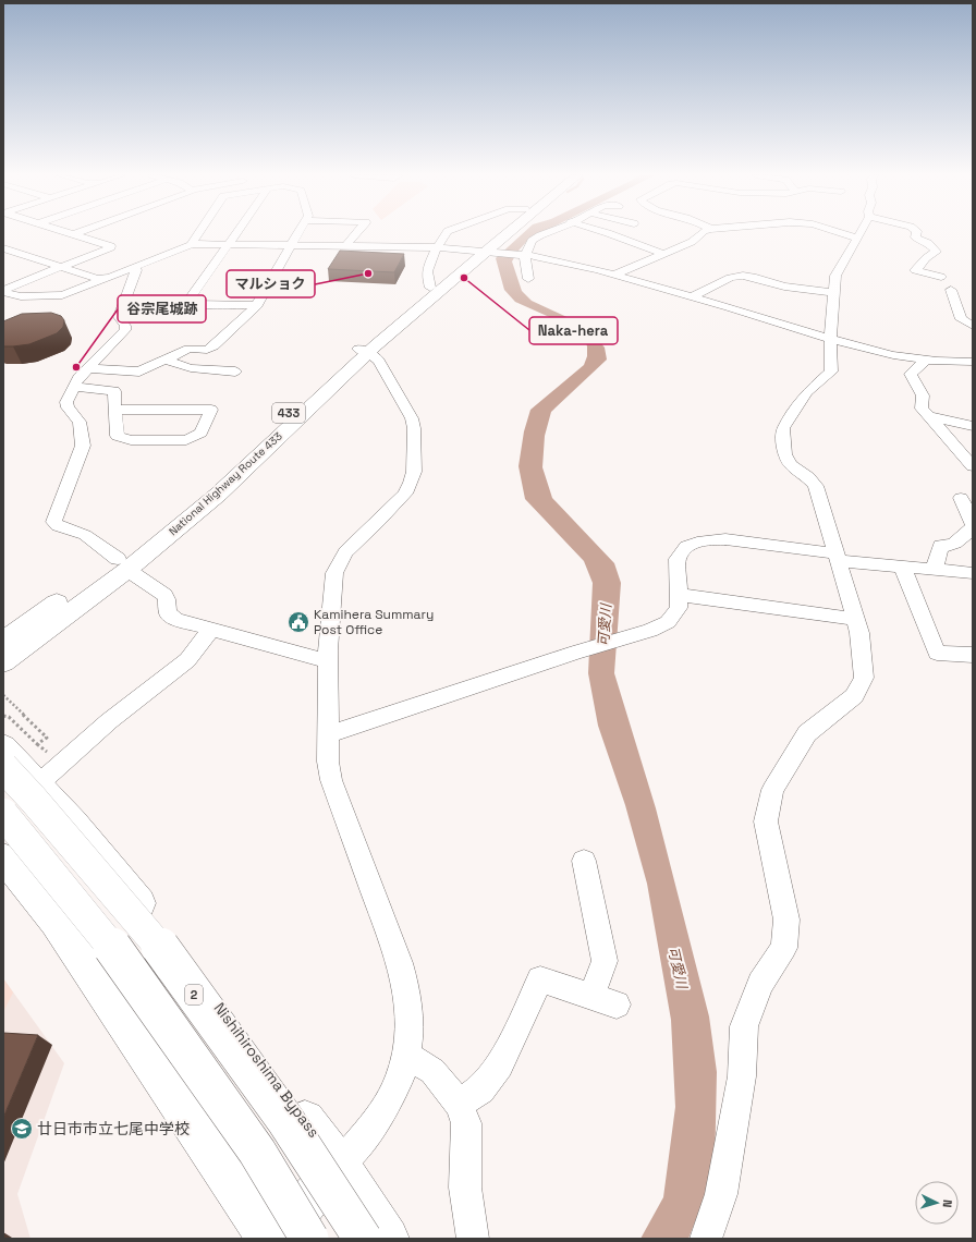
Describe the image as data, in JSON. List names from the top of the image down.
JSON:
{
  "streets": {
    "main road": [
      "433",
      "National Highway Route 433",
      "2",
      "Nishihiroshima Bypass"
    ]
  },
  "water": ["可愛川"],
  "places": {
    "other": ["マルショク", "Naka-hera", "谷宗尾城跡"],
    "public building": ["Kamihera Summary Post Office"],
    "school or university": ["廿日市市立七尾中学校"]
  },
  "north": "right"
}
